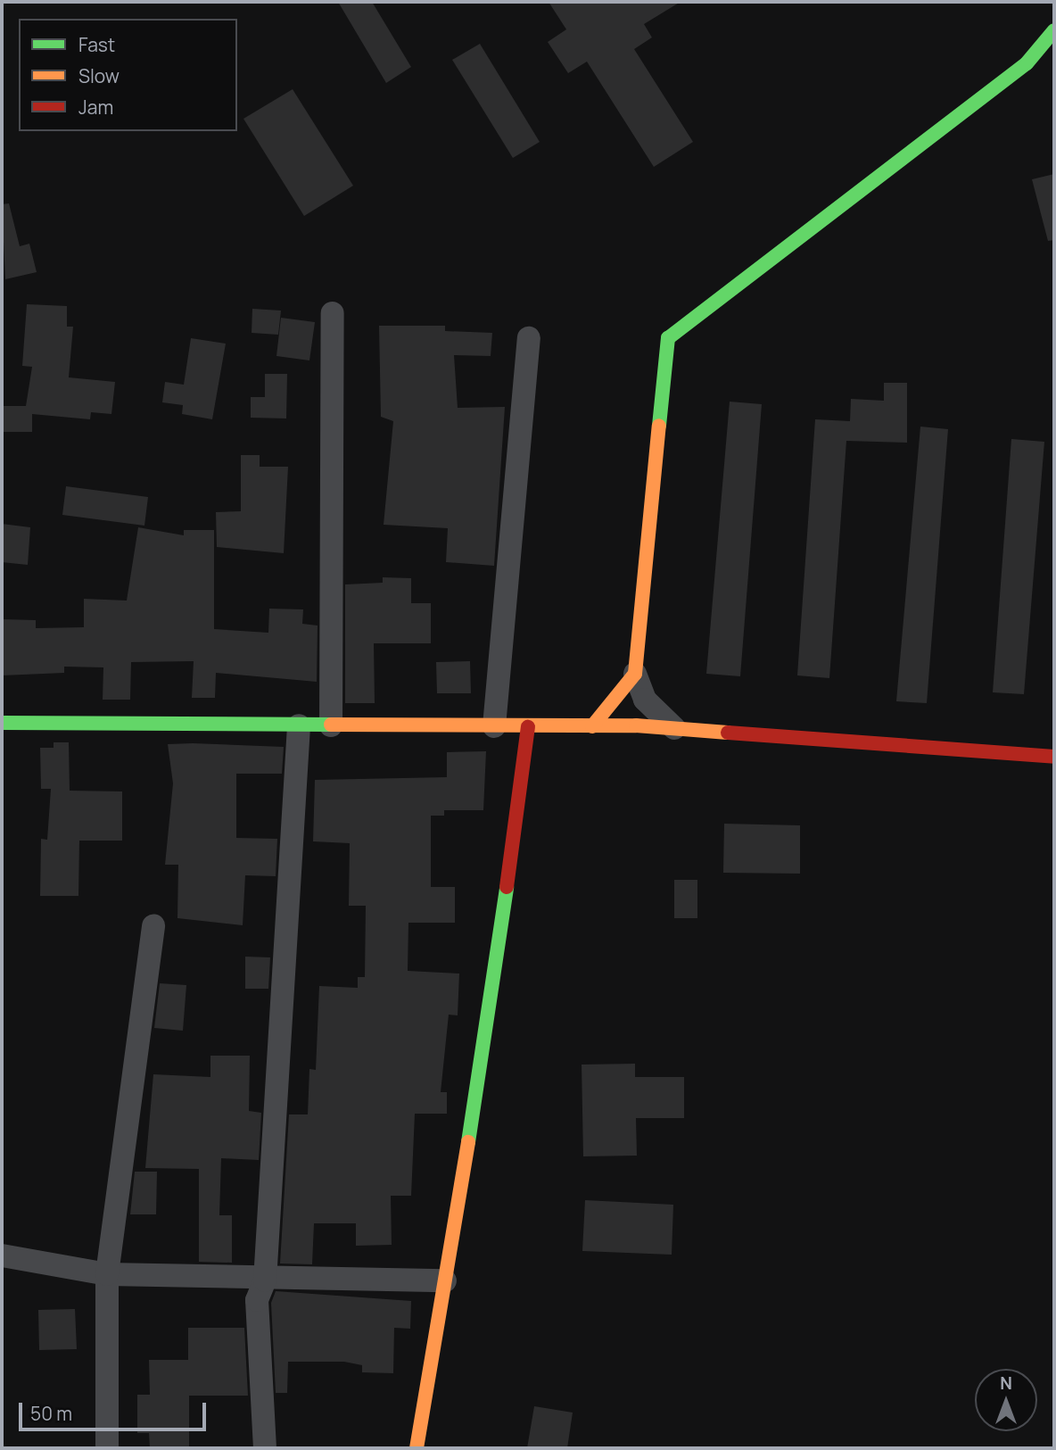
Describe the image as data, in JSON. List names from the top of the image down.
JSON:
{
  "legend": ["Fast", "Slow", "Jam"],
  "scale_bar": "50 m",
  "north": "top"
}
